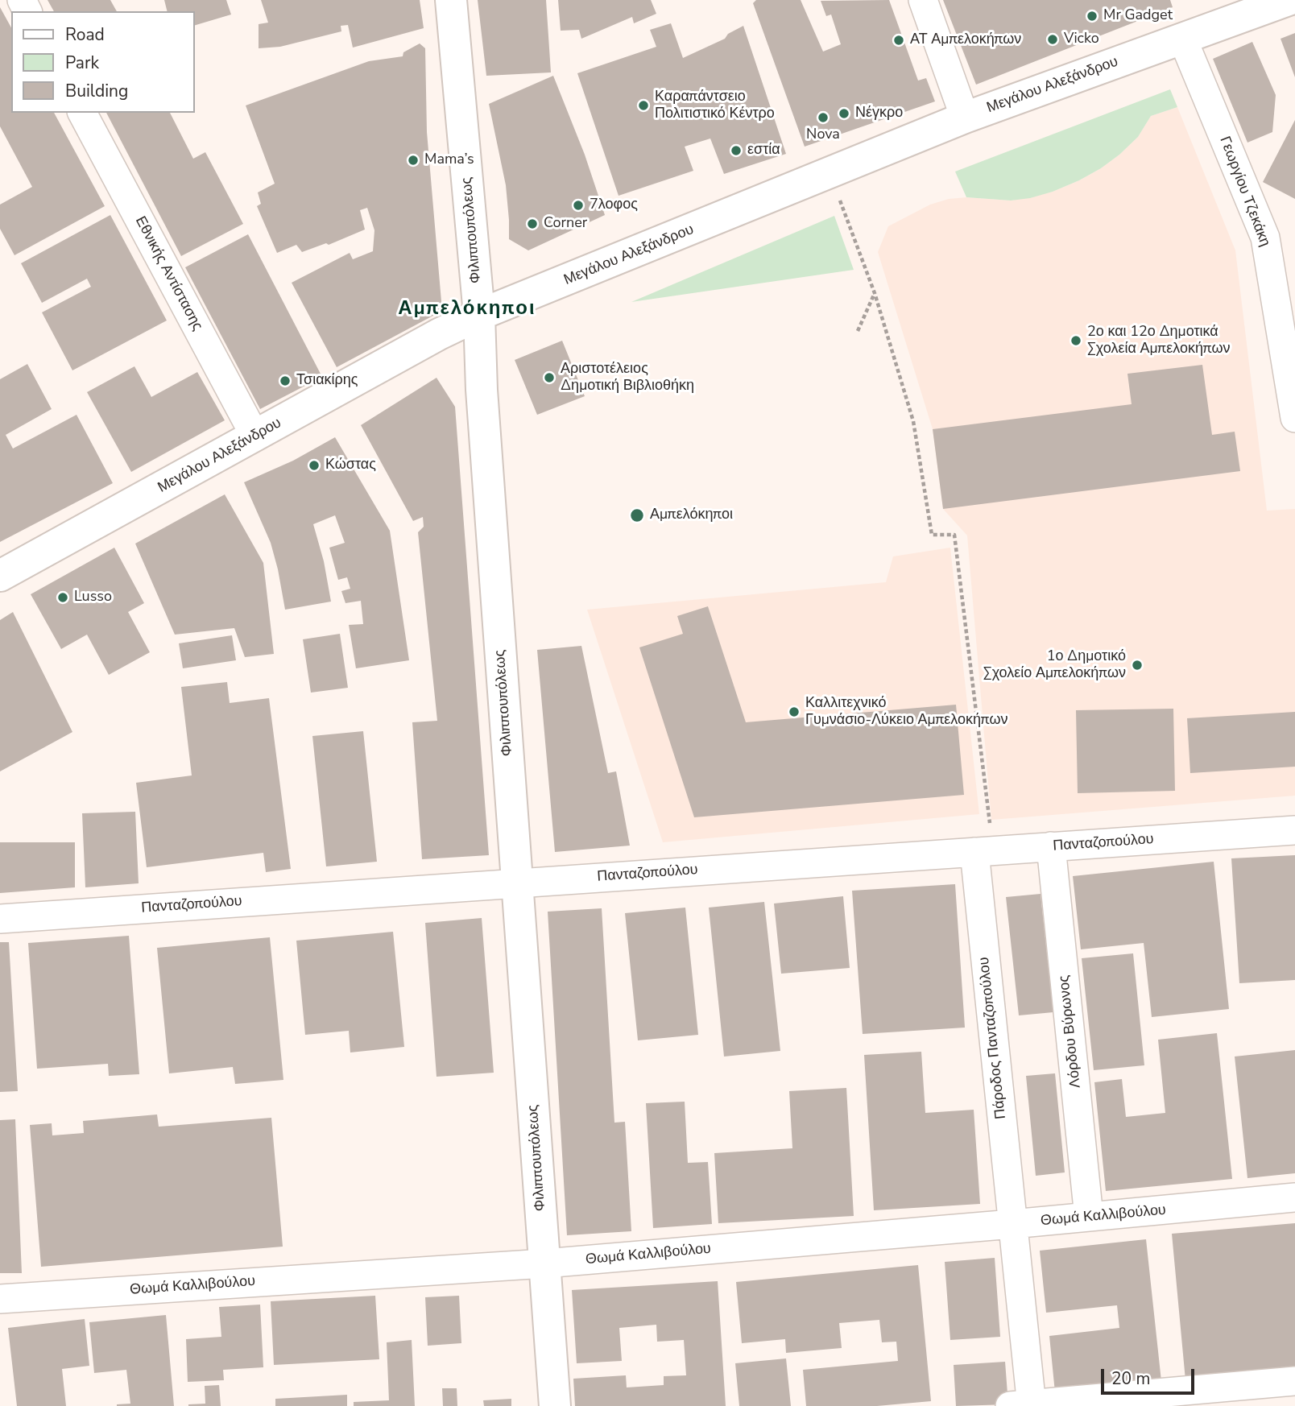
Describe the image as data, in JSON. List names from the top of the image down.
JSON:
{
  "streets": {
    "main road": ["Μεγάλου Αλεξάνδρου", "Φιλιππουπόλεως"],
    "street": [
      "Γεωργίου Τζεκάκη",
      "Εθνικής Αντίστασης",
      "Πανταζοπούλου",
      "Λόρδου Βύρωνος",
      "Πάροδος Πανταζοπούλου",
      "Θωμά Καλλιβούλου"
    ]
  },
  "crossings": [
    ["Μεγάλου Αλεξάνδρου", "Γεωργίου Τζεκάκη"],
    ["Μεγάλου Αλεξάνδρου", "Φιλιππουπόλεως"],
    ["Μεγάλου Αλεξάνδρου", "Εθνικής Αντίστασης"],
    ["Φιλιππουπόλεως", "Πανταζοπούλου"],
    ["Φιλιππουπόλεως", "Θωμά Καλλιβούλου"],
    ["Πανταζοπούλου", "Λόρδου Βύρωνος"],
    ["Πανταζοπούλου", "Πάροδος Πανταζοπούλου"],
    ["Λόρδου Βύρωνος", "Θωμά Καλλιβούλου"],
    ["Πάροδος Πανταζοπούλου", "Θωμά Καλλιβούλου"]
  ],
  "districts": ["Αμπελόκηποι"],
  "places": [
    "Mr Gadget",
    "Vicko",
    "ΑΤ Αμπελοκήπων",
    "Καραπάντσειο Πολιτιστικό Κέντρο",
    "Νέγκρο",
    "Nova",
    "εστία",
    "Mama’s",
    "7λοφος",
    "Corner",
    "2ο και 12ο Δημοτικά Σχολεία Αμπελοκήπων",
    "Αριστοτέλειος Δημοτική Βιβλιοθήκη",
    "Τσιακίρης",
    "Κώστας",
    "Αμπελόκηποι",
    "Lusso",
    "1ο Δημοτικό Σχολείο Αμπελοκήπων",
    "Καλλιτεχνικό Γυμνάσιο-Λύκειο Αμπελοκήπων"
  ],
  "legend": ["Road", "Park", "Building"],
  "scale_bar": "20 m"
}
